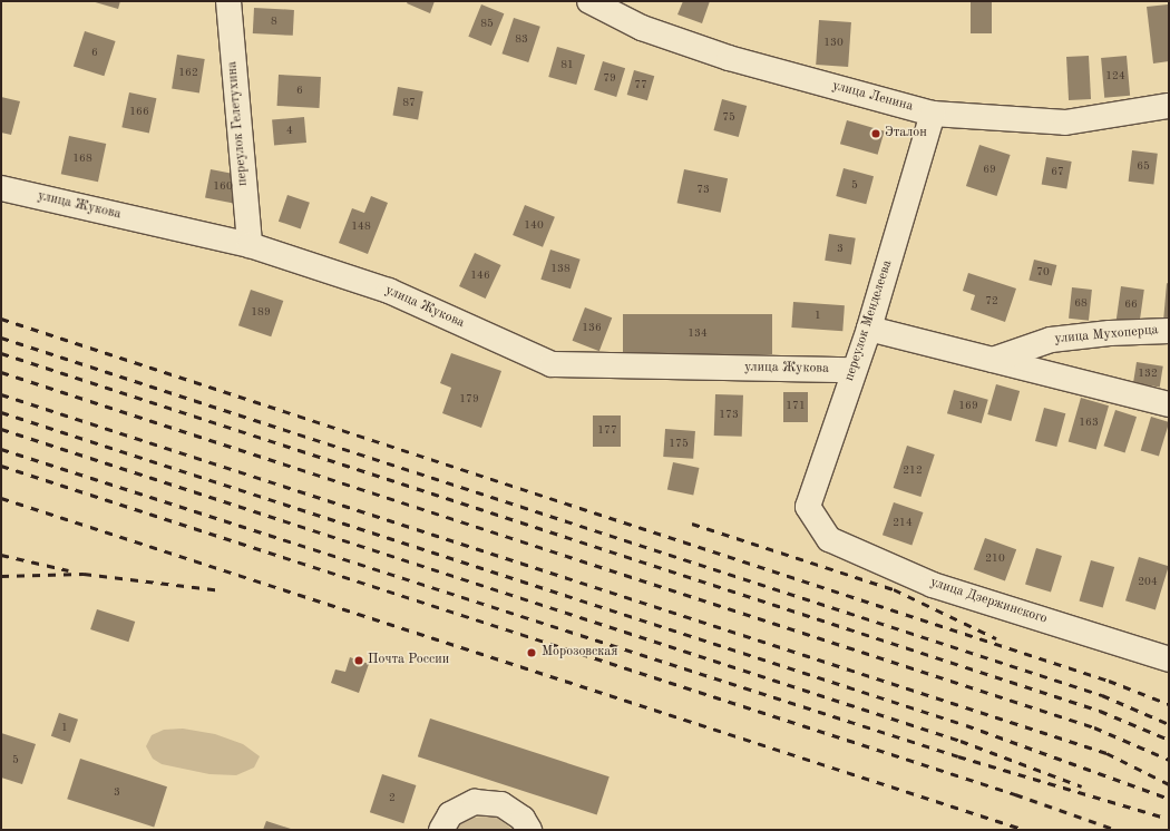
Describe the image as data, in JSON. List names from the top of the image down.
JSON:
{
  "streets": {
    "street": [
      "улица Ленина",
      "переулок Гелетухина",
      "улица Жукова",
      "переулок Менделеева",
      "улица Мухоперца",
      "улица Дзержинского"
    ]
  },
  "crossings": [
    ["улица Ленина", "переулок Менделеева"],
    ["переулок Гелетухина", "улица Жукова"],
    ["улица Жукова", "переулок Менделеева"],
    ["переулок Менделеева", "улица Дзержинского"]
  ],
  "places": ["Эталон", "Морозовская", "Почта России"],
  "house_numbers": [
    "8",
    "85",
    "83",
    "130",
    "6",
    "81",
    "162",
    "124",
    "79",
    "77",
    "6",
    "87",
    "166",
    "75",
    "4",
    "168",
    "65",
    "69",
    "67",
    "5",
    "160",
    "73",
    "140",
    "148",
    "3",
    "138",
    "70",
    "146",
    "72",
    "68",
    "66",
    "189",
    "1",
    "136",
    "134",
    "132",
    "179",
    "171",
    "169",
    "173",
    "163",
    "177",
    "175",
    "212",
    "214",
    "210",
    "204",
    "1",
    "5",
    "3",
    "2"
  ]
}
